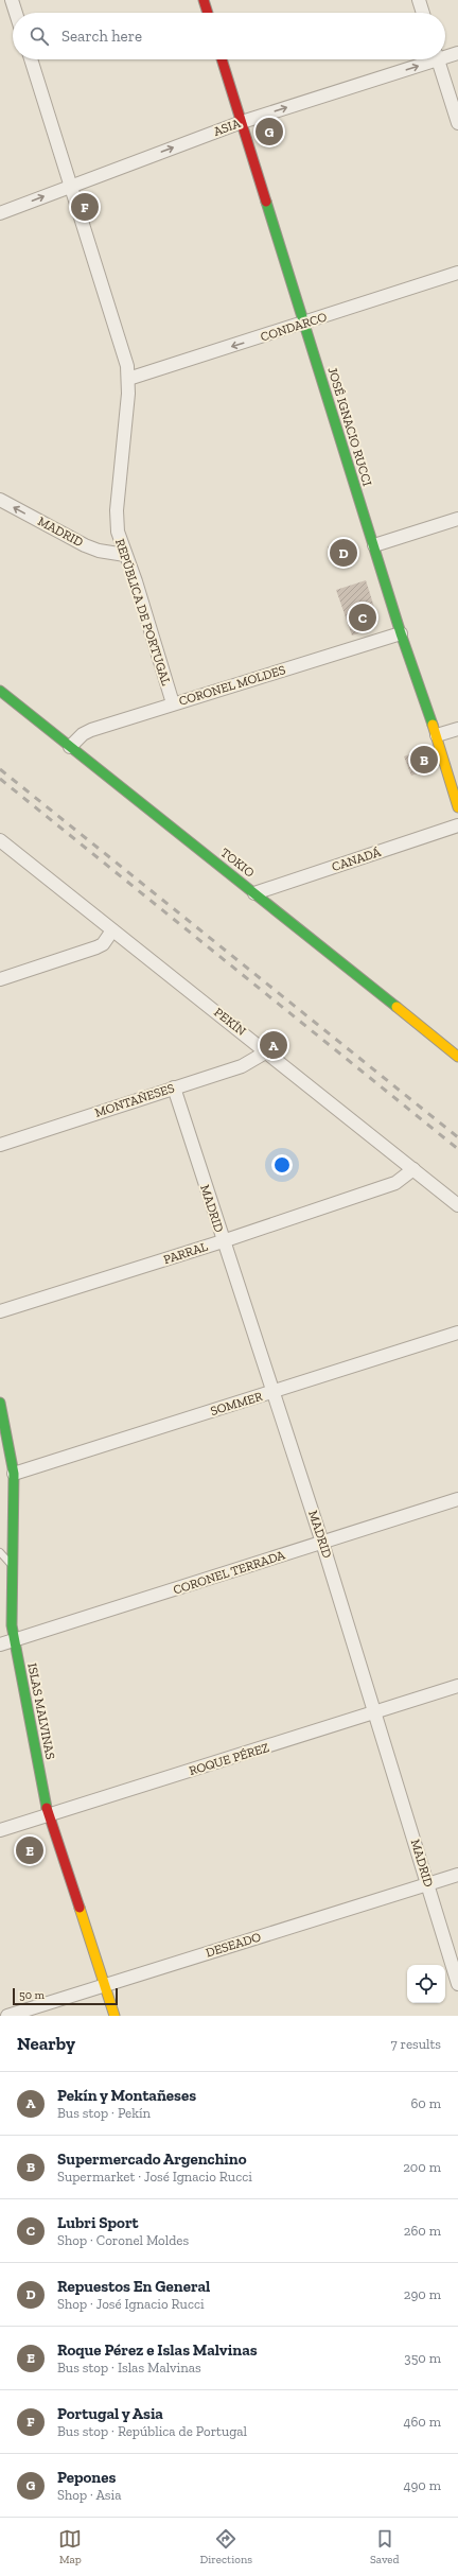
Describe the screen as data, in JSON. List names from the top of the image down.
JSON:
{
  "streets": {
    "street": [
      "ASIA",
      "CONDARCO",
      "JOSÉ IGNACIO RUCCI",
      "MADRID",
      "REPÚBLICA DE PORTUGAL",
      "CORONEL MOLDES",
      "CANADÁ",
      "TOKIO",
      "PEKÍN",
      "MONTAÑESES",
      "PARRAL",
      "SOMMER",
      "CORONEL TERRADA",
      "ISLAS MALVINAS",
      "ROQUE PÉREZ",
      "DESEADO"
    ]
  },
  "crossings": [
    ["ASIA", "JOSÉ IGNACIO RUCCI"],
    ["ASIA", "REPÚBLICA DE PORTUGAL"],
    ["CONDARCO", "JOSÉ IGNACIO RUCCI"],
    ["CONDARCO", "REPÚBLICA DE PORTUGAL"],
    ["JOSÉ IGNACIO RUCCI", "CORONEL MOLDES"],
    ["MADRID", "REPÚBLICA DE PORTUGAL"],
    ["MADRID", "MONTAÑESES"],
    ["MADRID", "PARRAL"],
    ["MADRID", "SOMMER"],
    ["MADRID", "CORONEL TERRADA"],
    ["MADRID", "ROQUE PÉREZ"],
    ["MADRID", "DESEADO"],
    ["REPÚBLICA DE PORTUGAL", "CORONEL MOLDES"],
    ["CORONEL MOLDES", "TOKIO"],
    ["CANADÁ", "TOKIO"],
    ["PEKÍN", "MONTAÑESES"],
    ["PEKÍN", "PARRAL"],
    ["SOMMER", "ISLAS MALVINAS"],
    ["CORONEL TERRADA", "ISLAS MALVINAS"],
    ["ISLAS MALVINAS", "ROQUE PÉREZ"],
    ["ISLAS MALVINAS", "DESEADO"]
  ],
  "one_way": ["ASIA", "CONDARCO"],
  "scale_bar": "50 m",
  "page": {
    "search": "Search here",
    "pins": [
      "G",
      "F",
      "D",
      "C",
      "B",
      "A",
      "E"
    ],
    "scale": "50 m",
    "heading": ["Nearby", "7 results"],
    "list": [
      {
        "mark": "A",
        "name": "Pekín y Montañeses",
        "note": "Bus stop · Pekín",
        "value": "60 m"
      },
      {
        "mark": "B",
        "name": "Supermercado Argenchino",
        "note": "Supermarket · José Ignacio Rucci",
        "value": "200 m"
      },
      {
        "mark": "C",
        "name": "Lubri Sport",
        "note": "Shop · Coronel Moldes",
        "value": "260 m"
      },
      {
        "mark": "D",
        "name": "Repuestos En General",
        "note": "Shop · José Ignacio Rucci",
        "value": "290 m"
      },
      {
        "mark": "E",
        "name": "Roque Pérez e Islas Malvinas",
        "note": "Bus stop · Islas Malvinas",
        "value": "350 m"
      },
      {
        "mark": "F",
        "name": "Portugal y Asia",
        "note": "Bus stop · República de Portugal",
        "value": "460 m"
      },
      {
        "mark": "G",
        "name": "Pepones",
        "note": "Shop · Asia",
        "value": "490 m"
      }
    ],
    "nav": ["Map", "Directions", "Saved"]
  }
}
